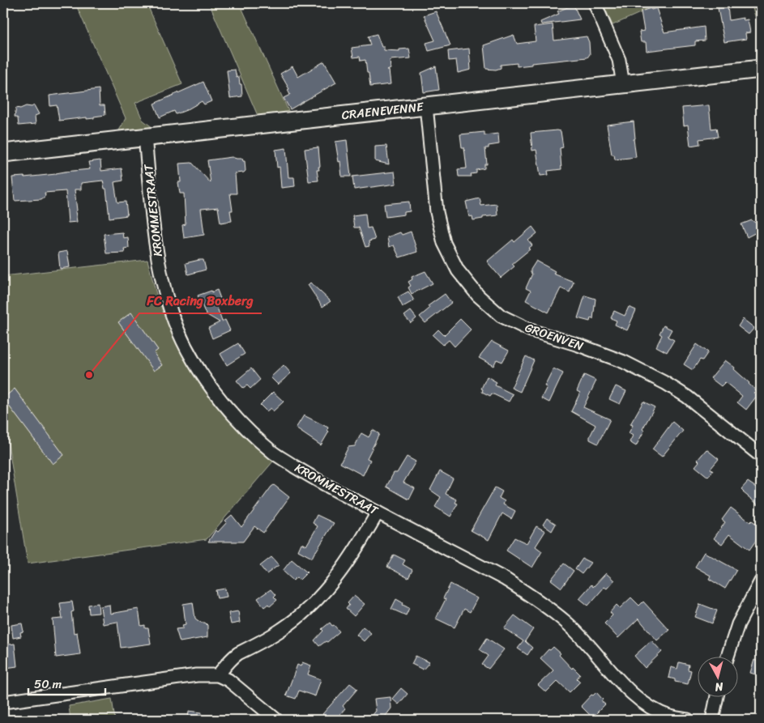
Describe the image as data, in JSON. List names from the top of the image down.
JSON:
{
  "streets": {
    "street": ["CRAENEVENNE", "KROMMESTRAAT", "GROENVEN"]
  },
  "crossings": [
    ["CRAENEVENNE", "KROMMESTRAAT"],
    ["CRAENEVENNE", "GROENVEN"]
  ],
  "places": ["FC Racing Boxberg"],
  "scale_bar": "50 m",
  "north": "bottom"
}
